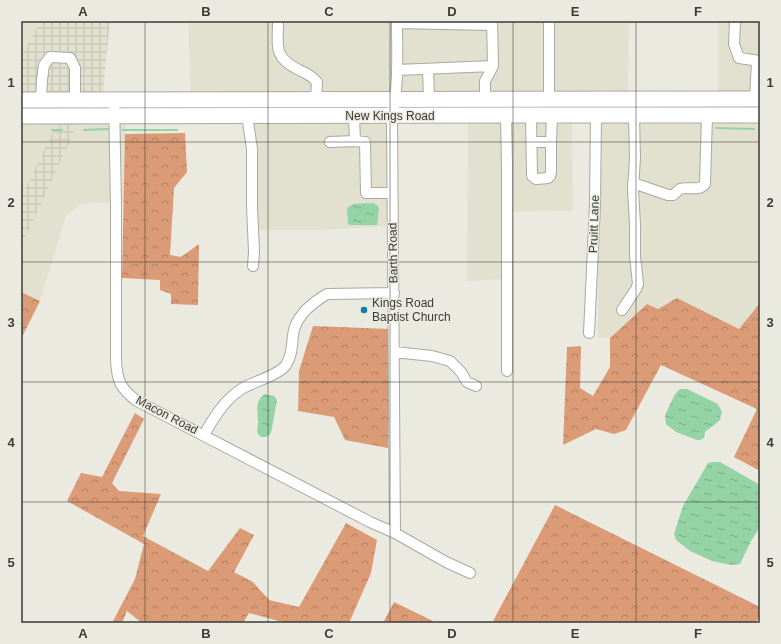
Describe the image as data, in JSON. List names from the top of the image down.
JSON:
{
  "streets": {
    "highway": ["New Kings Road"],
    "street": ["Pruitt Lane", "Barth Road", "Macon Road"]
  },
  "crossings": [
    ["New Kings Road", "Pruitt Lane"],
    ["New Kings Road", "Barth Road"],
    ["New Kings Road", "Macon Road"],
    ["Barth Road", "Macon Road"]
  ],
  "places": ["Kings Road Baptist Church"],
  "grid": {
    "columns": [
      "A",
      "B",
      "C",
      "D",
      "E",
      "F"
    ],
    "rows": [
      "1",
      "2",
      "3",
      "4",
      "5"
    ]
  }
}
